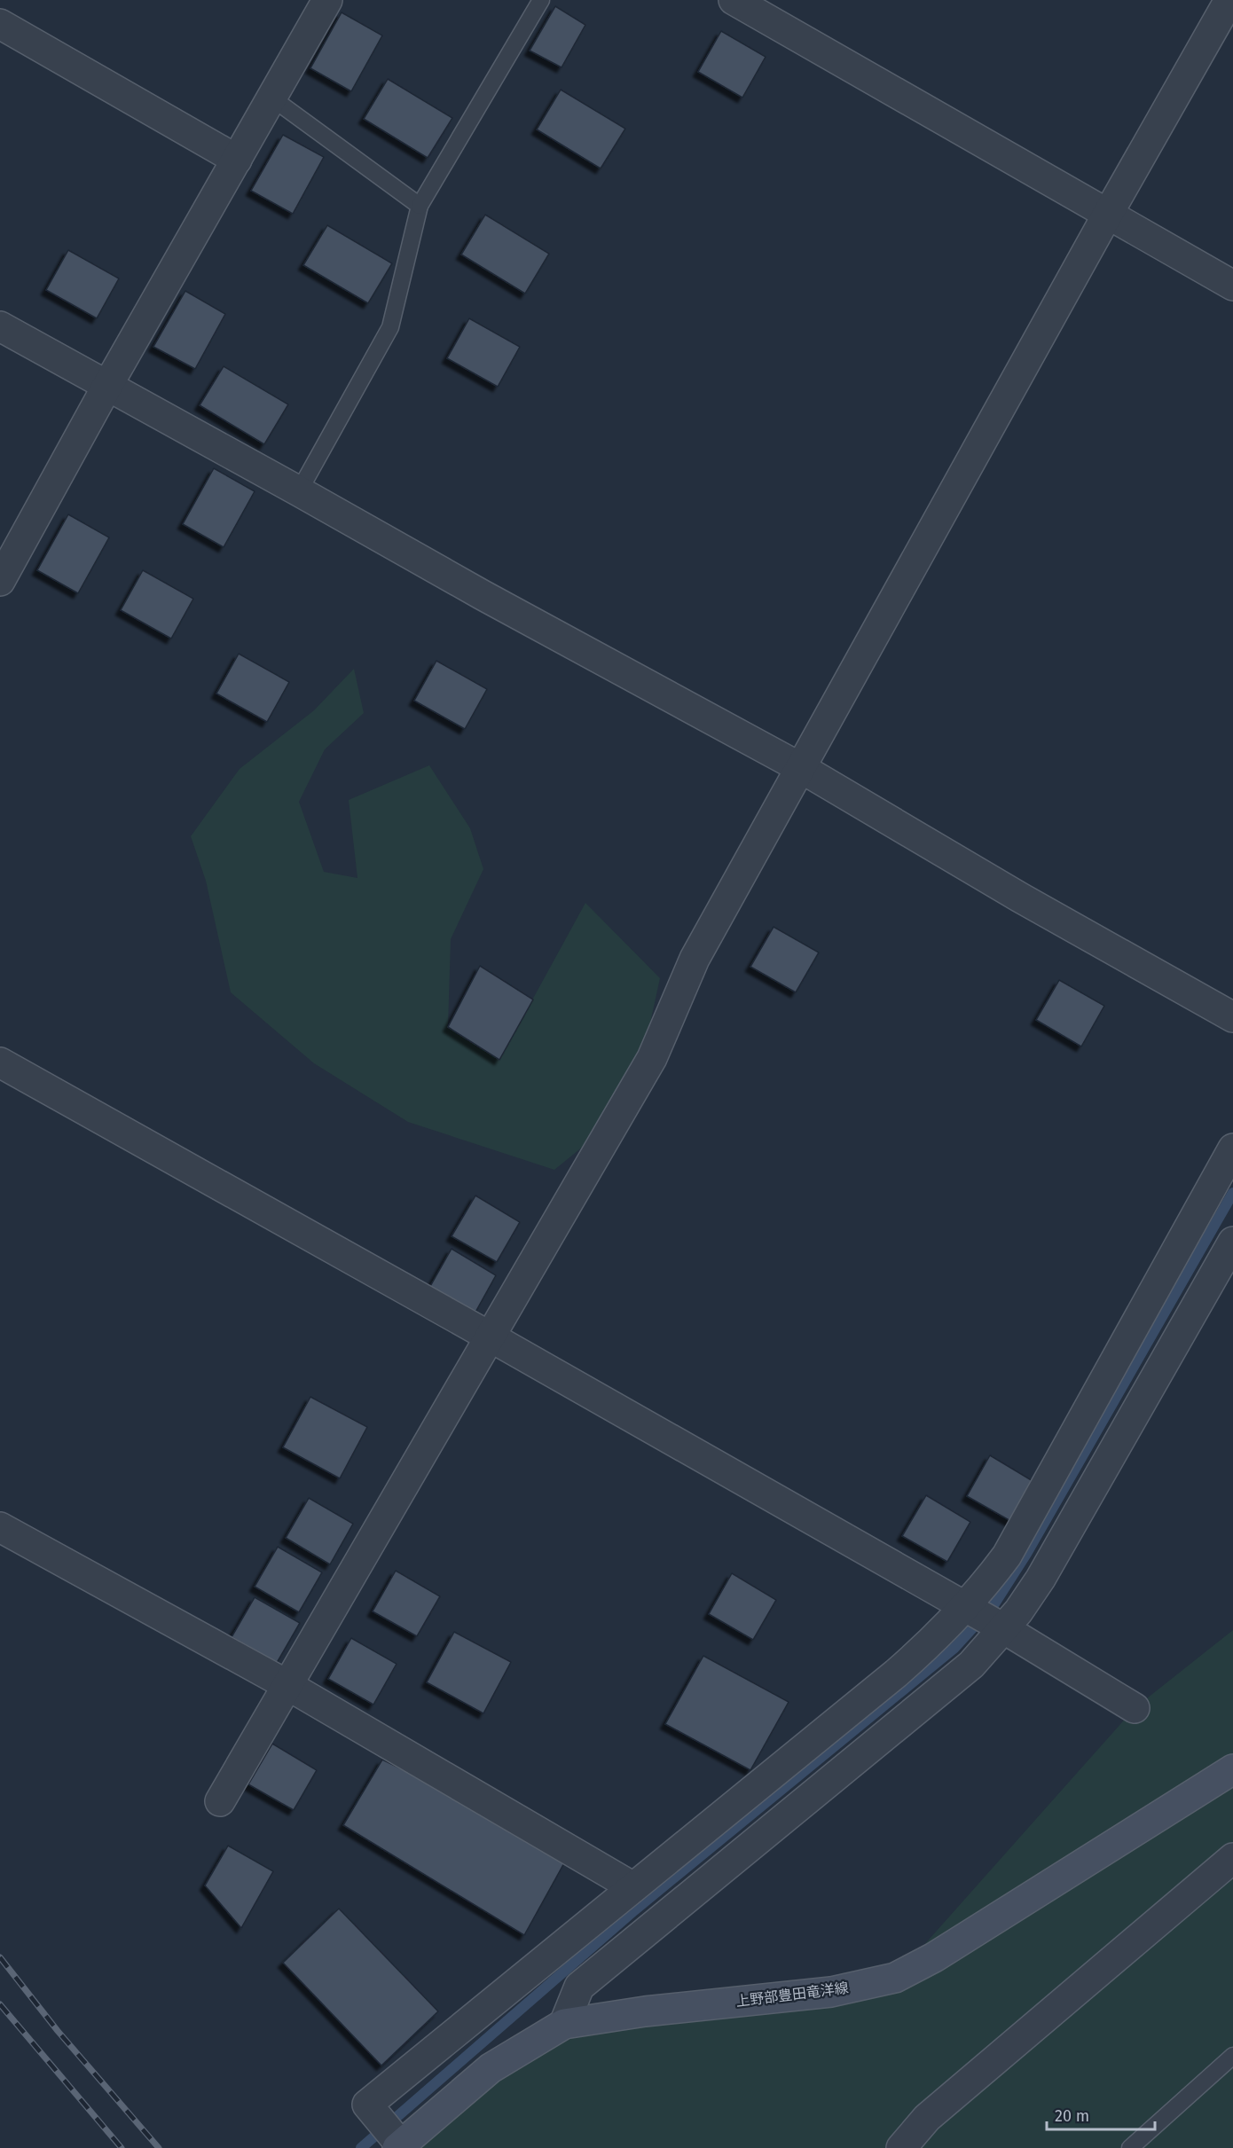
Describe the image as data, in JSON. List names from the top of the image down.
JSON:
{
  "streets": {
    "main road": ["上野部豊田竜洋線"]
  },
  "scale_bar": "20 m"
}
